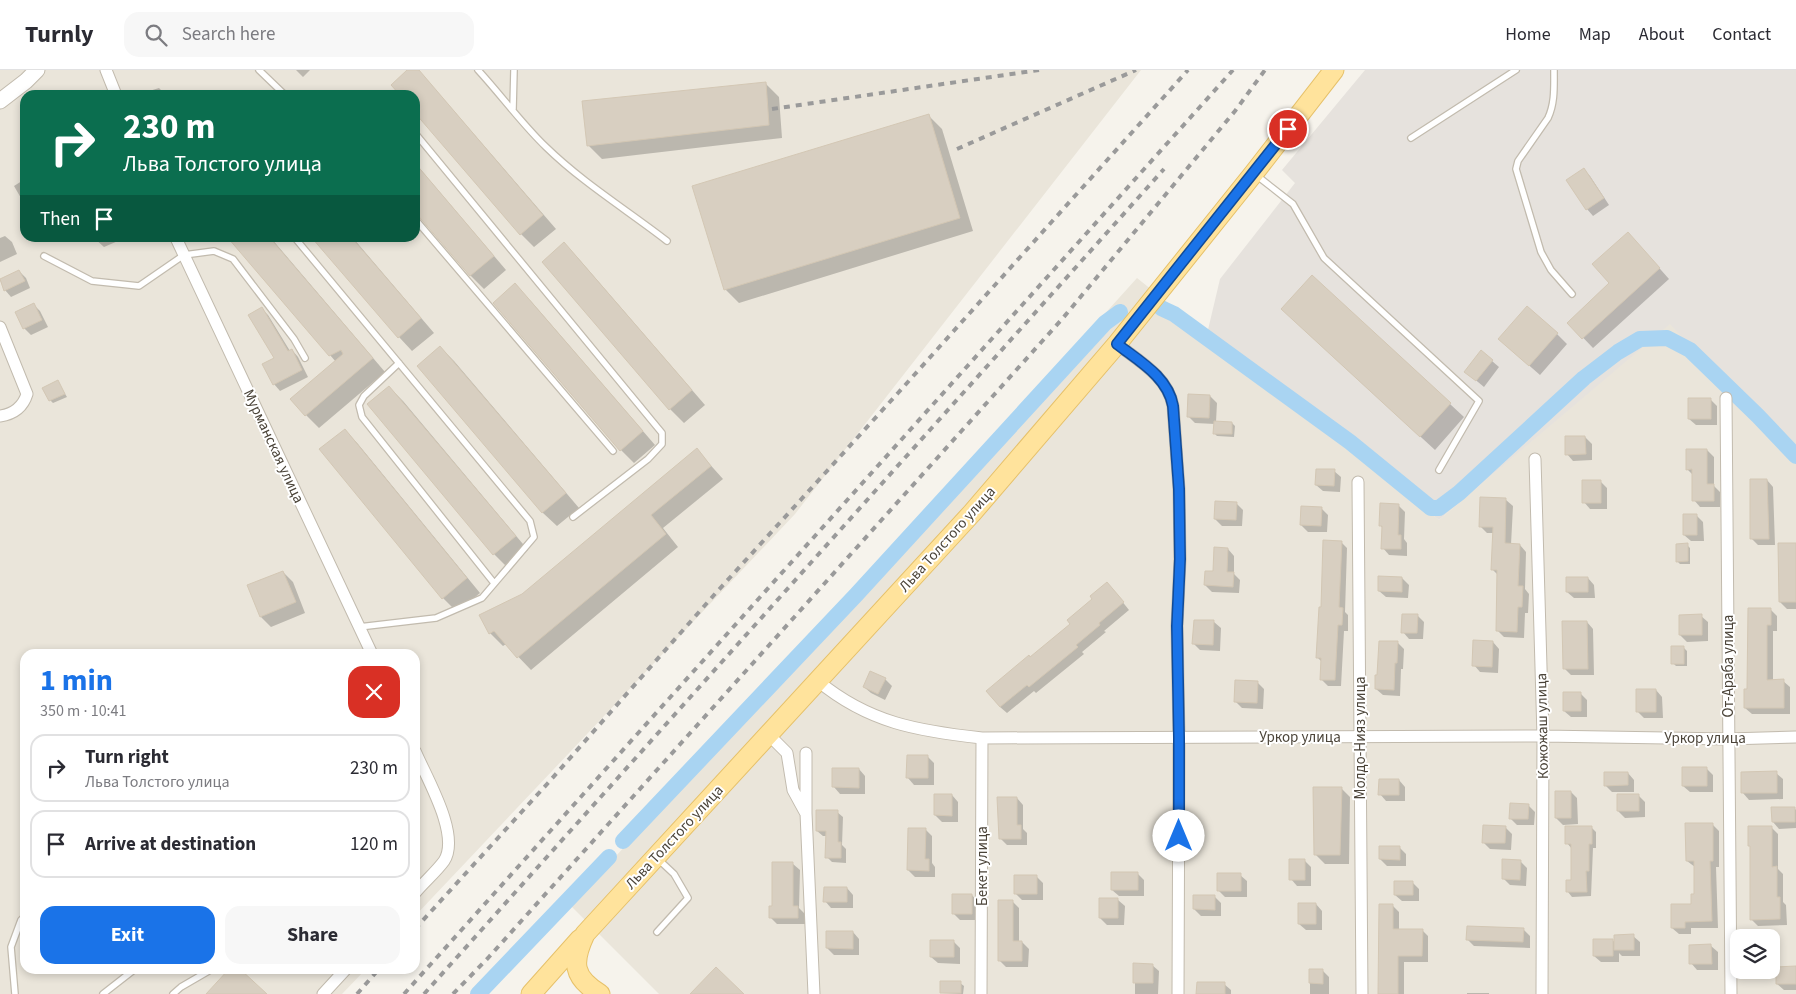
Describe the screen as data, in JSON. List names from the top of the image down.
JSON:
{
  "streets": {
    "main road": ["Льва Толстого улица"],
    "street": [
      "Мурманская улица",
      "От-Араба улица",
      "Кожожаш улица",
      "Уркор улица",
      "Молдо-Нияз улица",
      "Бекет улица"
    ]
  },
  "crossings": [
    ["Льва Толстого улица", "Уркор улица"],
    ["От-Араба улица", "Уркор улица"],
    ["Кожожаш улица", "Уркор улица"],
    ["Уркор улица", "Молдо-Нияз улица"],
    ["Уркор улица", "Бекет улица"]
  ],
  "page": {
    "header": "Turnly",
    "search": "Search here",
    "nav": [
      "Home",
      "Map",
      "About",
      "Contact"
    ],
    "turn": ["230 m", "Льва Толстого улица"],
    "then": "Then",
    "heading": ["1 min", "350 m · 10:41"],
    "list": [
      {
        "name": "Turn right",
        "note": "Льва Толстого улица",
        "value": "230 m"
      },
      {
        "name": "Arrive at destination",
        "value": "120 m"
      }
    ],
    "buttons": ["Exit", "Share"]
  }
}
